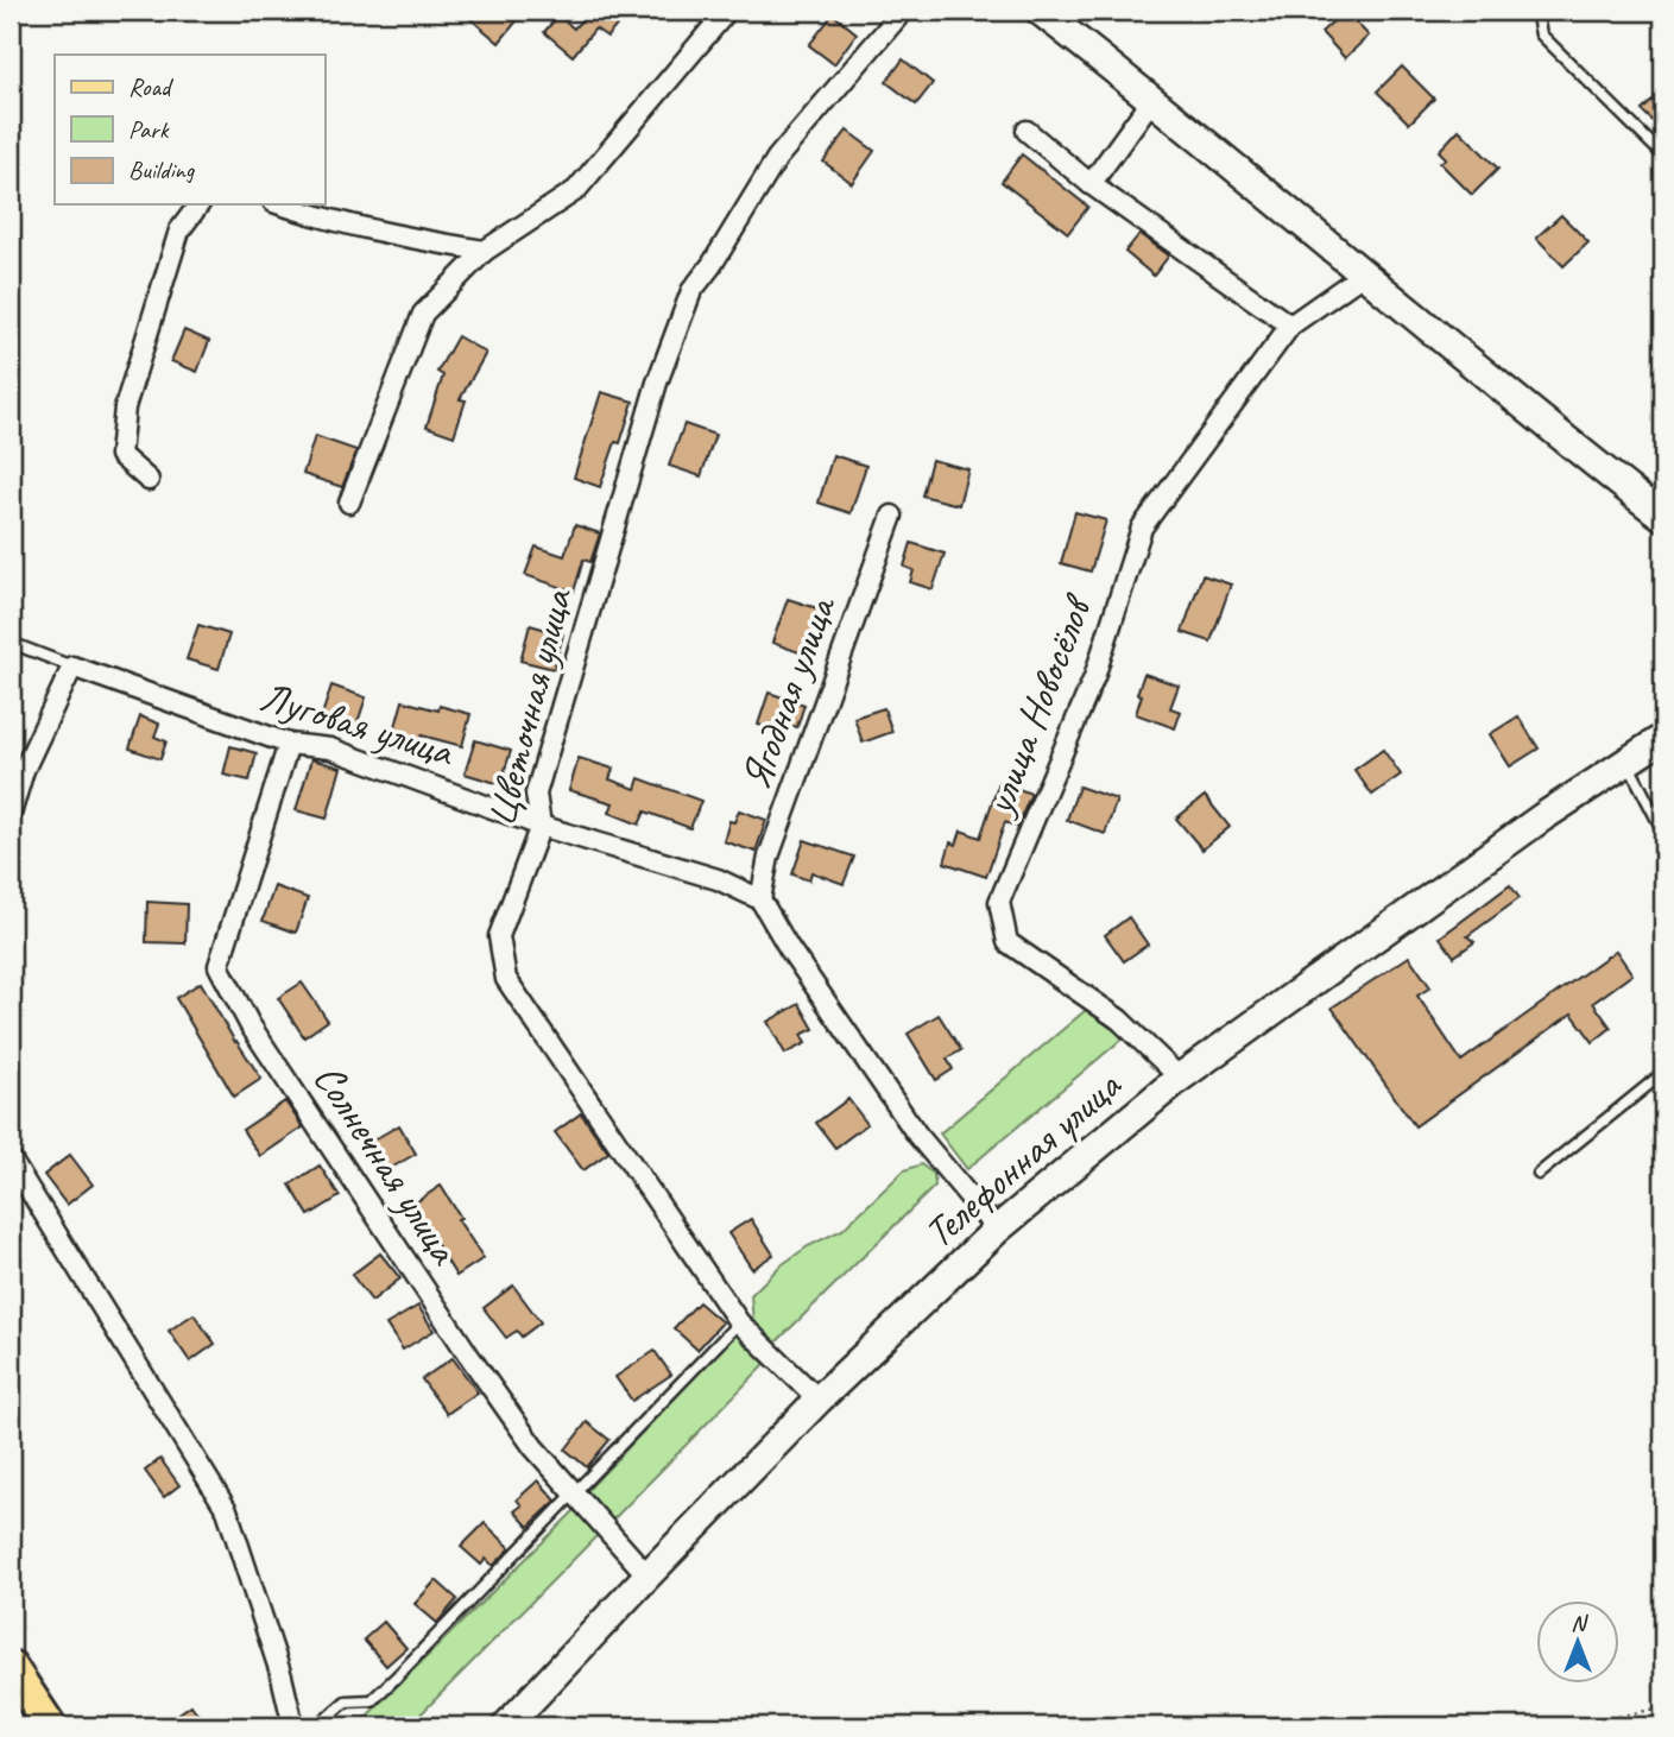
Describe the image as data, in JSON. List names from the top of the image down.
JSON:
{
  "streets": {
    "street": [
      "Ягодная улица",
      "улица Новосёлов",
      "Цветочная улица",
      "Луговая улица",
      "Телефонная улица",
      "Солнечная улица"
    ]
  },
  "crossings": [
    ["Ягодная улица", "Луговая улица"],
    ["улица Новосёлов", "Телефонная улица"],
    ["Цветочная улица", "Луговая улица"],
    ["Цветочная улица", "Телефонная улица"],
    ["Луговая улица", "Солнечная улица"],
    ["Телефонная улица", "Солнечная улица"]
  ],
  "legend": ["Road", "Park", "Building"],
  "north": "top"
}
